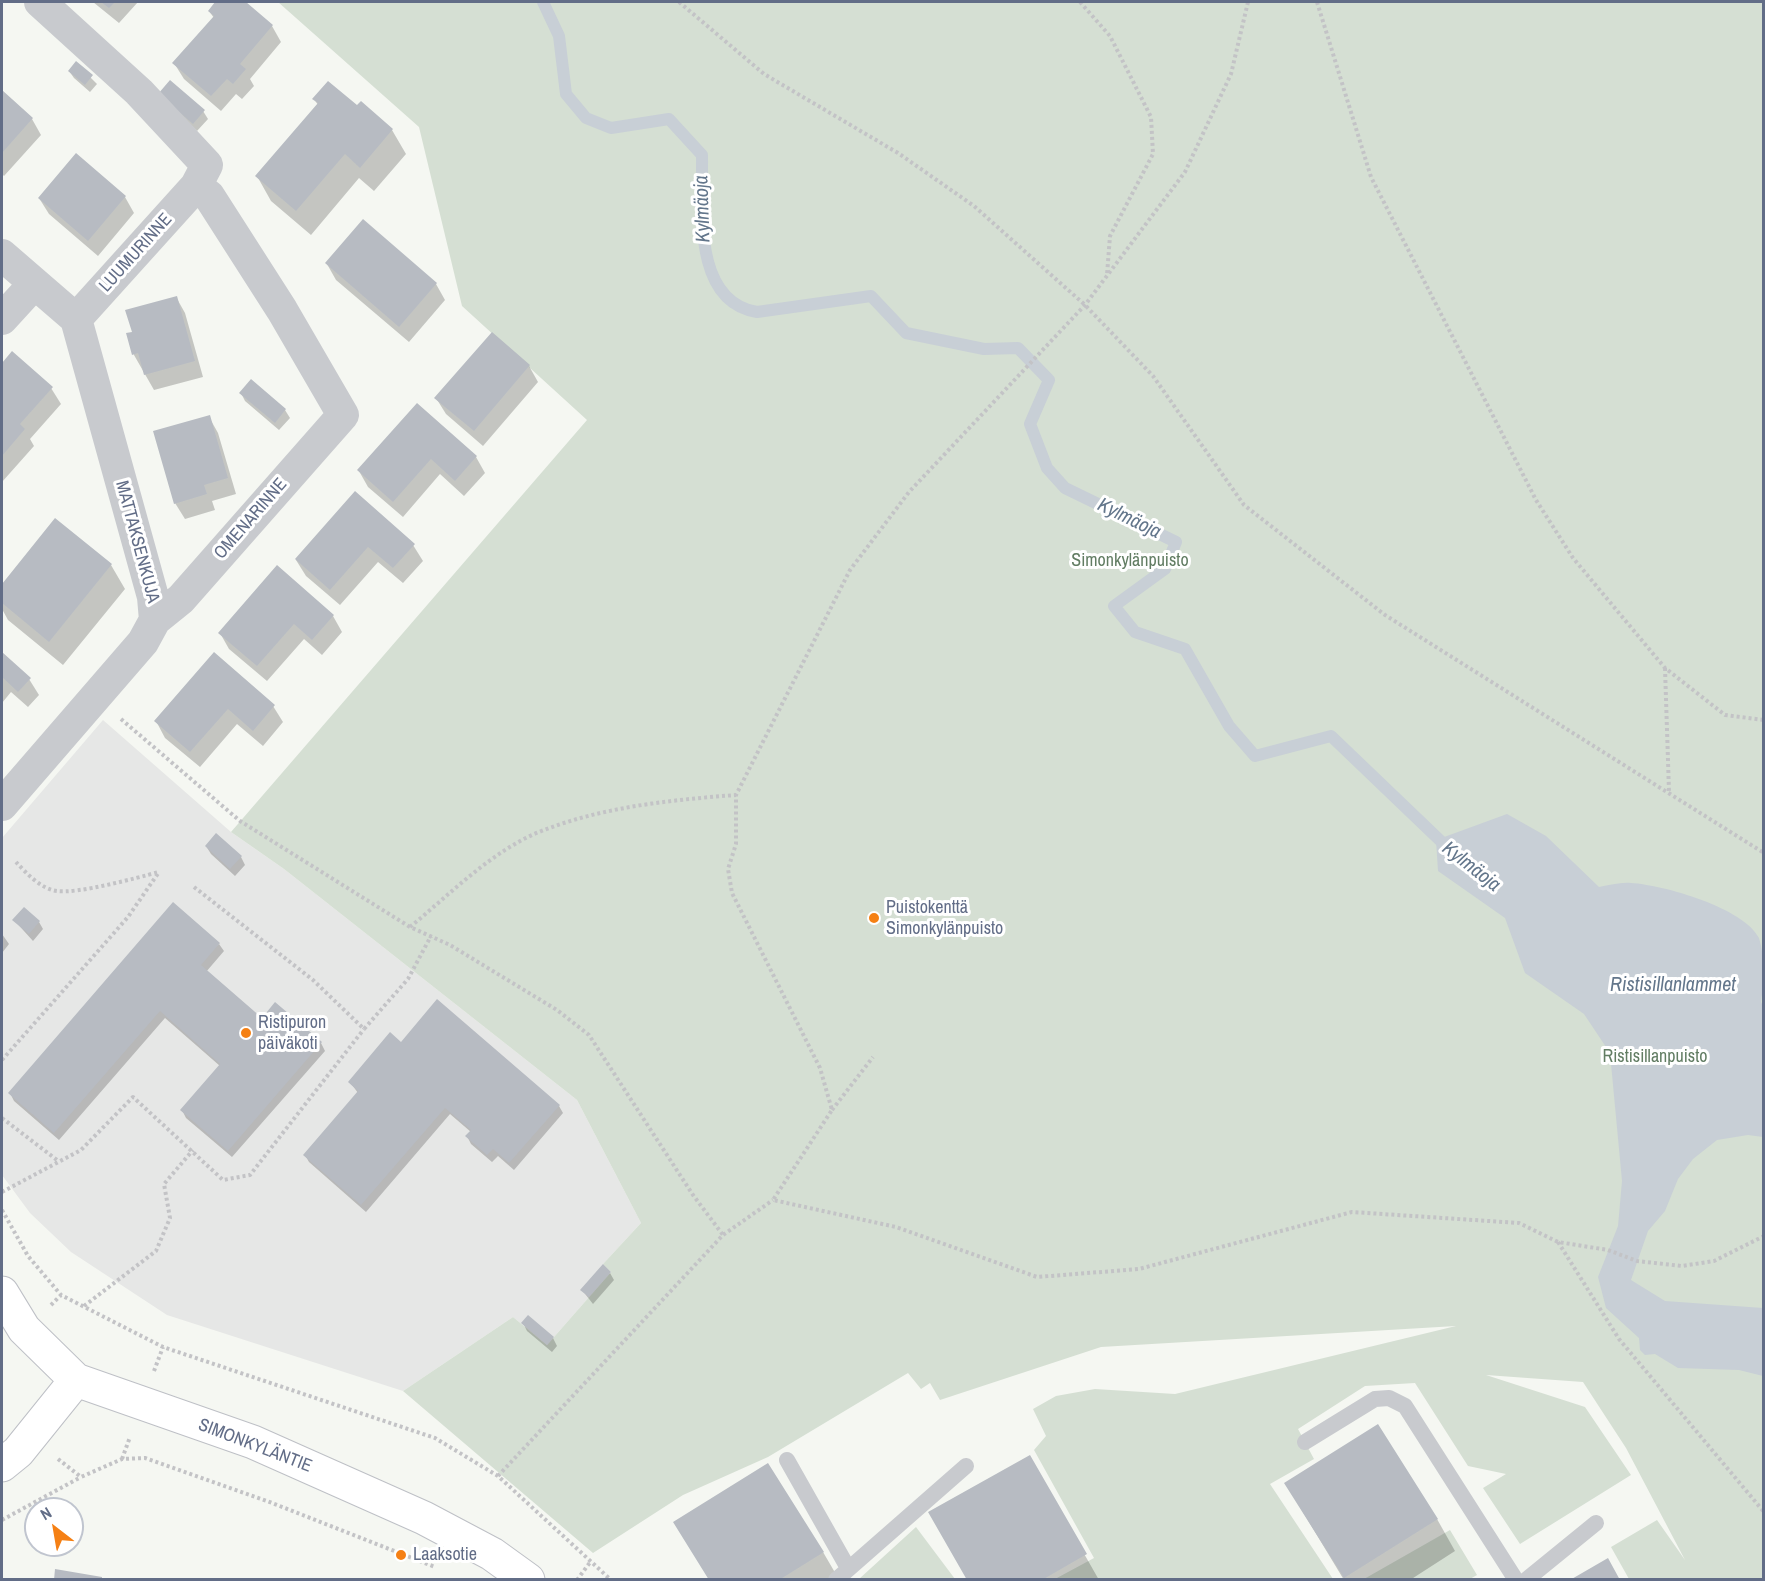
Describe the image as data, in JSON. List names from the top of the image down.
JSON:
{
  "streets": {
    "main road": ["SIMONKYLÄNTIE"],
    "street": ["LUUMURINNE", "OMENARINNE", "MATTAKSENKUJA"]
  },
  "crossings": [
    ["LUUMURINNE", "OMENARINNE"],
    ["LUUMURINNE", "MATTAKSENKUJA"],
    ["OMENARINNE", "MATTAKSENKUJA"]
  ],
  "water": ["Kylmäoja", "Ristisillanlammet"],
  "parks": ["Simonkylänpuisto", "Ristisillanpuisto"],
  "places": ["Puistokenttä Simonkylänpuisto", "Ristipuron päiväkoti", "Laaksotie"],
  "north": "top left"
}
